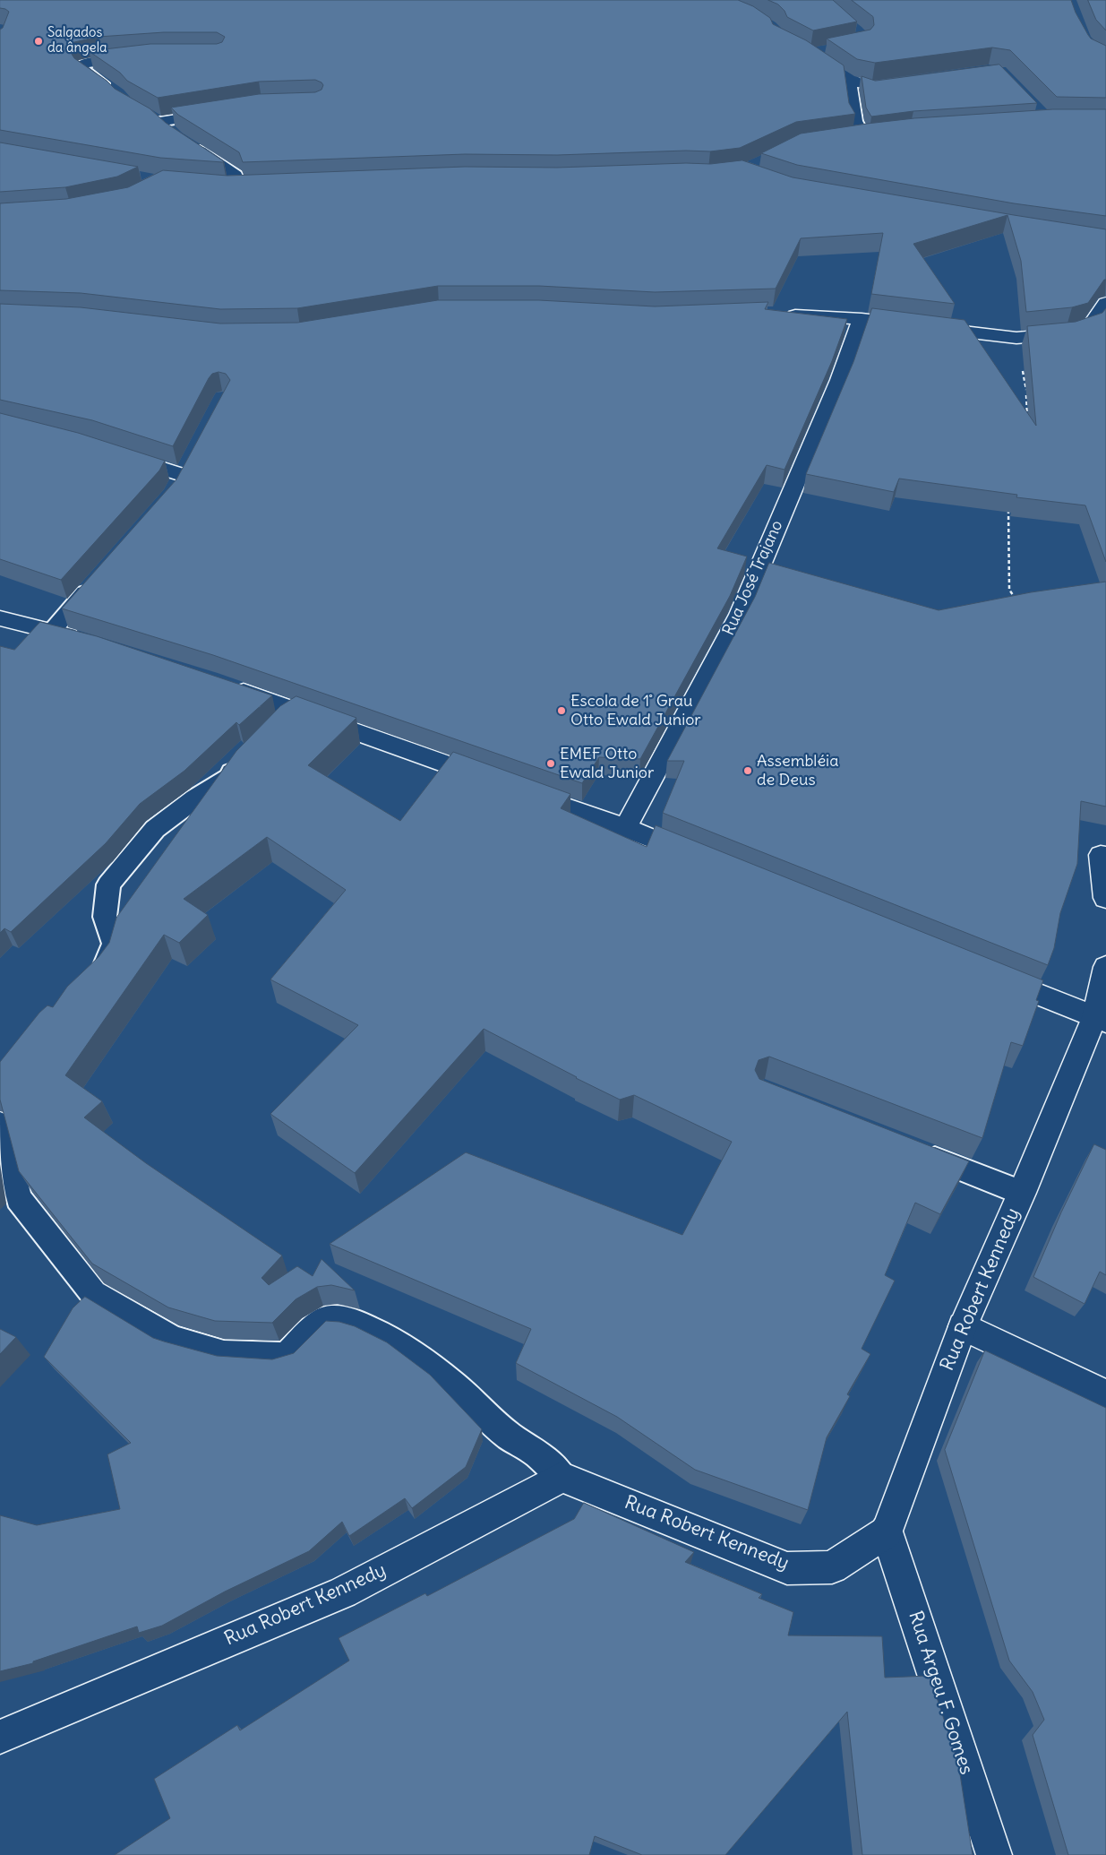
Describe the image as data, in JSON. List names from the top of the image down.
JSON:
{
  "streets": {
    "street": ["Rua José Trajano", "Rua Robert Kennedy", "Rua Argeu F. Gomes"]
  },
  "crossings": [
    ["Rua Robert Kennedy", "Rua Argeu F. Gomes"]
  ],
  "places": [
    "Salgados da ângela",
    "Escola de 1˚ Grau Otto Ewald Junior",
    "EMEF Otto Ewald Junior",
    "Assembléia de Deus"
  ]
}
